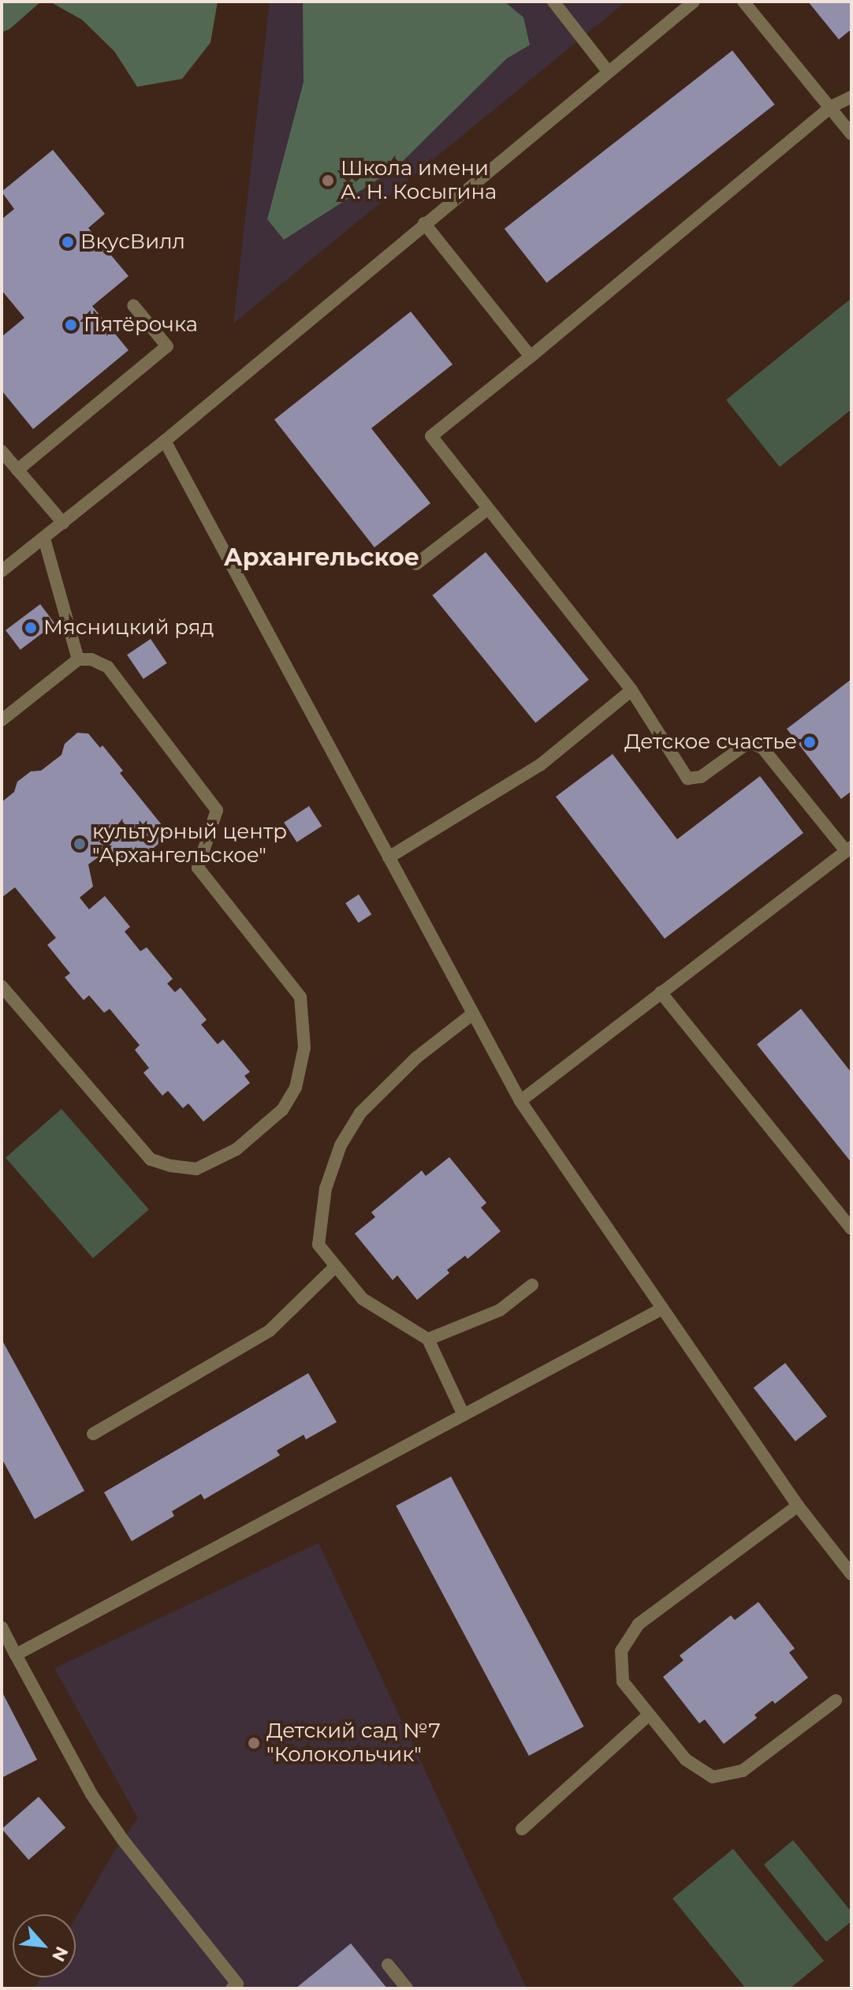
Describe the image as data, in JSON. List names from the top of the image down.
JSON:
{
  "districts": ["Архангельское"],
  "places": [
    "Школа имени А. Н. Косыгина",
    "ВкусВилл",
    "Пятёрочка",
    "Мясницкий ряд",
    "Детское счастье",
    "культурный центр \"Архангельское\"",
    "Детский сад №7 \"Колокольчик\""
  ],
  "north": "bottom right"
}
